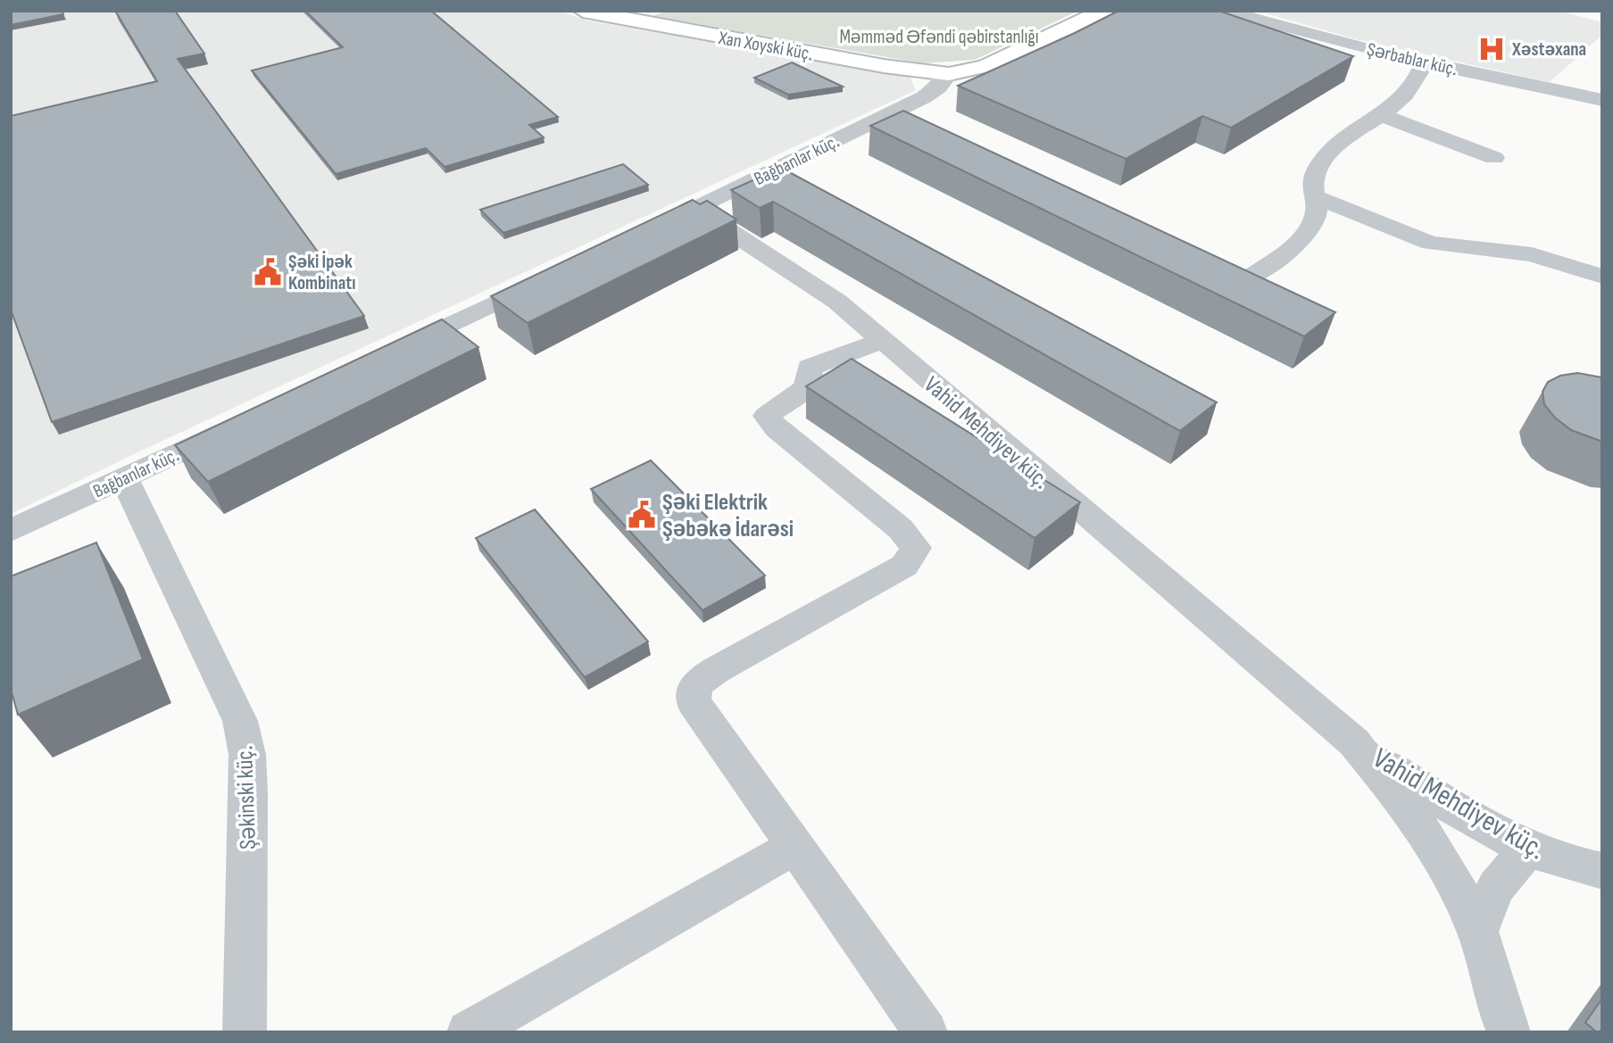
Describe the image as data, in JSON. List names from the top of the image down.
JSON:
{
  "streets": {
    "street": [
      "Xan Xoyski küç.",
      "Şərbablar küç.",
      "Bağbanlar küç.",
      "Vahid Mehdiyev küç.",
      "Şəkinski küç."
    ]
  },
  "crossings": [
    ["Xan Xoyski küç.", "Bağbanlar küç."],
    ["Bağbanlar küç.", "Vahid Mehdiyev küç."],
    ["Bağbanlar küç.", "Şəkinski küç."]
  ],
  "parks": ["Məmməd Əfəndi qəbirstanlığı"],
  "places": {
    "hospital": ["Xəstəxana"],
    "public building": ["Şəki İpək Kombinatı", "Şəki Elektrik Şəbəkə İdarəsi"]
  }
}
